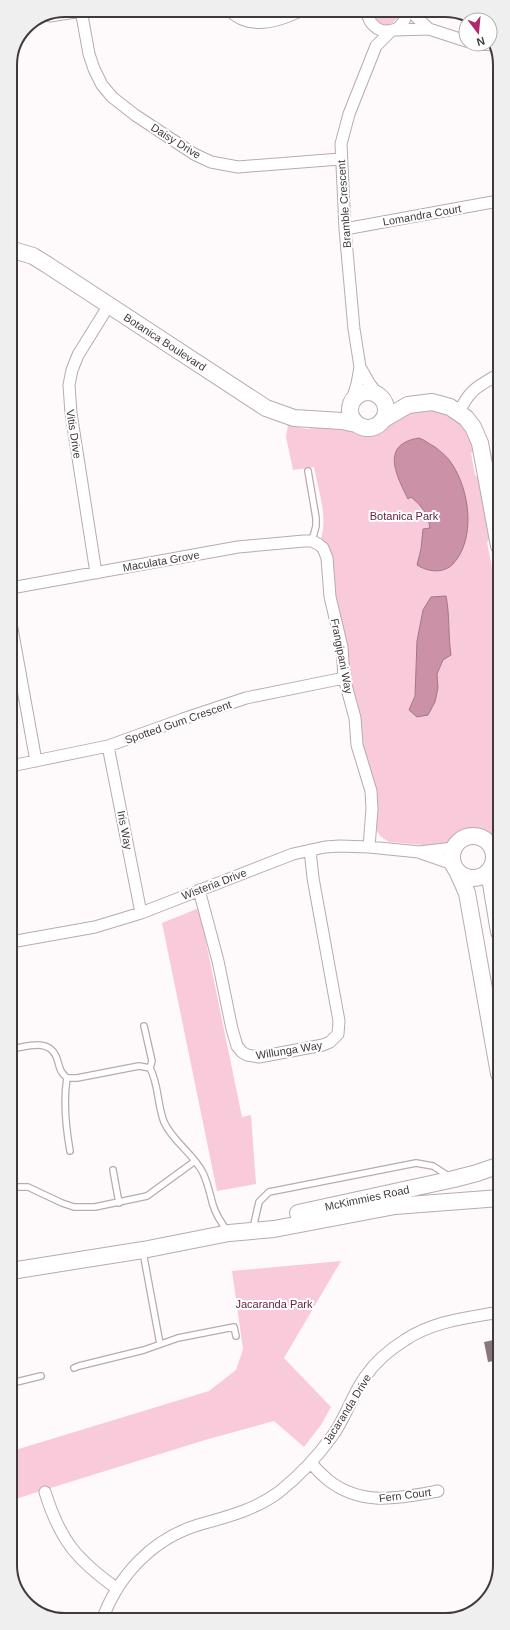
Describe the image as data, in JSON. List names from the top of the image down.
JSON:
{
  "streets": {
    "street": [
      "Daisy Drive",
      "Bramble Crescent",
      "Lomandra Court",
      "Botanica Boulevard",
      "Vitis Drive",
      "Maculata Grove",
      "Frangipani Way",
      "Spotted Gum Crescent",
      "Iris Way",
      "Wisteria Drive",
      "Willunga Way",
      "McKimmies Road",
      "Jacaranda Drive",
      "Fern Court"
    ]
  },
  "crossings": [
    ["Daisy Drive", "Bramble Crescent"],
    ["Bramble Crescent", "Lomandra Court"],
    ["Bramble Crescent", "Botanica Boulevard"],
    ["Botanica Boulevard", "Vitis Drive"],
    ["Vitis Drive", "Maculata Grove"],
    ["Maculata Grove", "Frangipani Way"],
    ["Frangipani Way", "Spotted Gum Crescent"],
    ["Frangipani Way", "Wisteria Drive"],
    ["Spotted Gum Crescent", "Iris Way"],
    ["Iris Way", "Wisteria Drive"],
    ["Wisteria Drive", "Willunga Way"],
    ["Jacaranda Drive", "Fern Court"]
  ],
  "parks": ["Botanica Park", "Jacaranda Park"],
  "north": "bottom"
}
